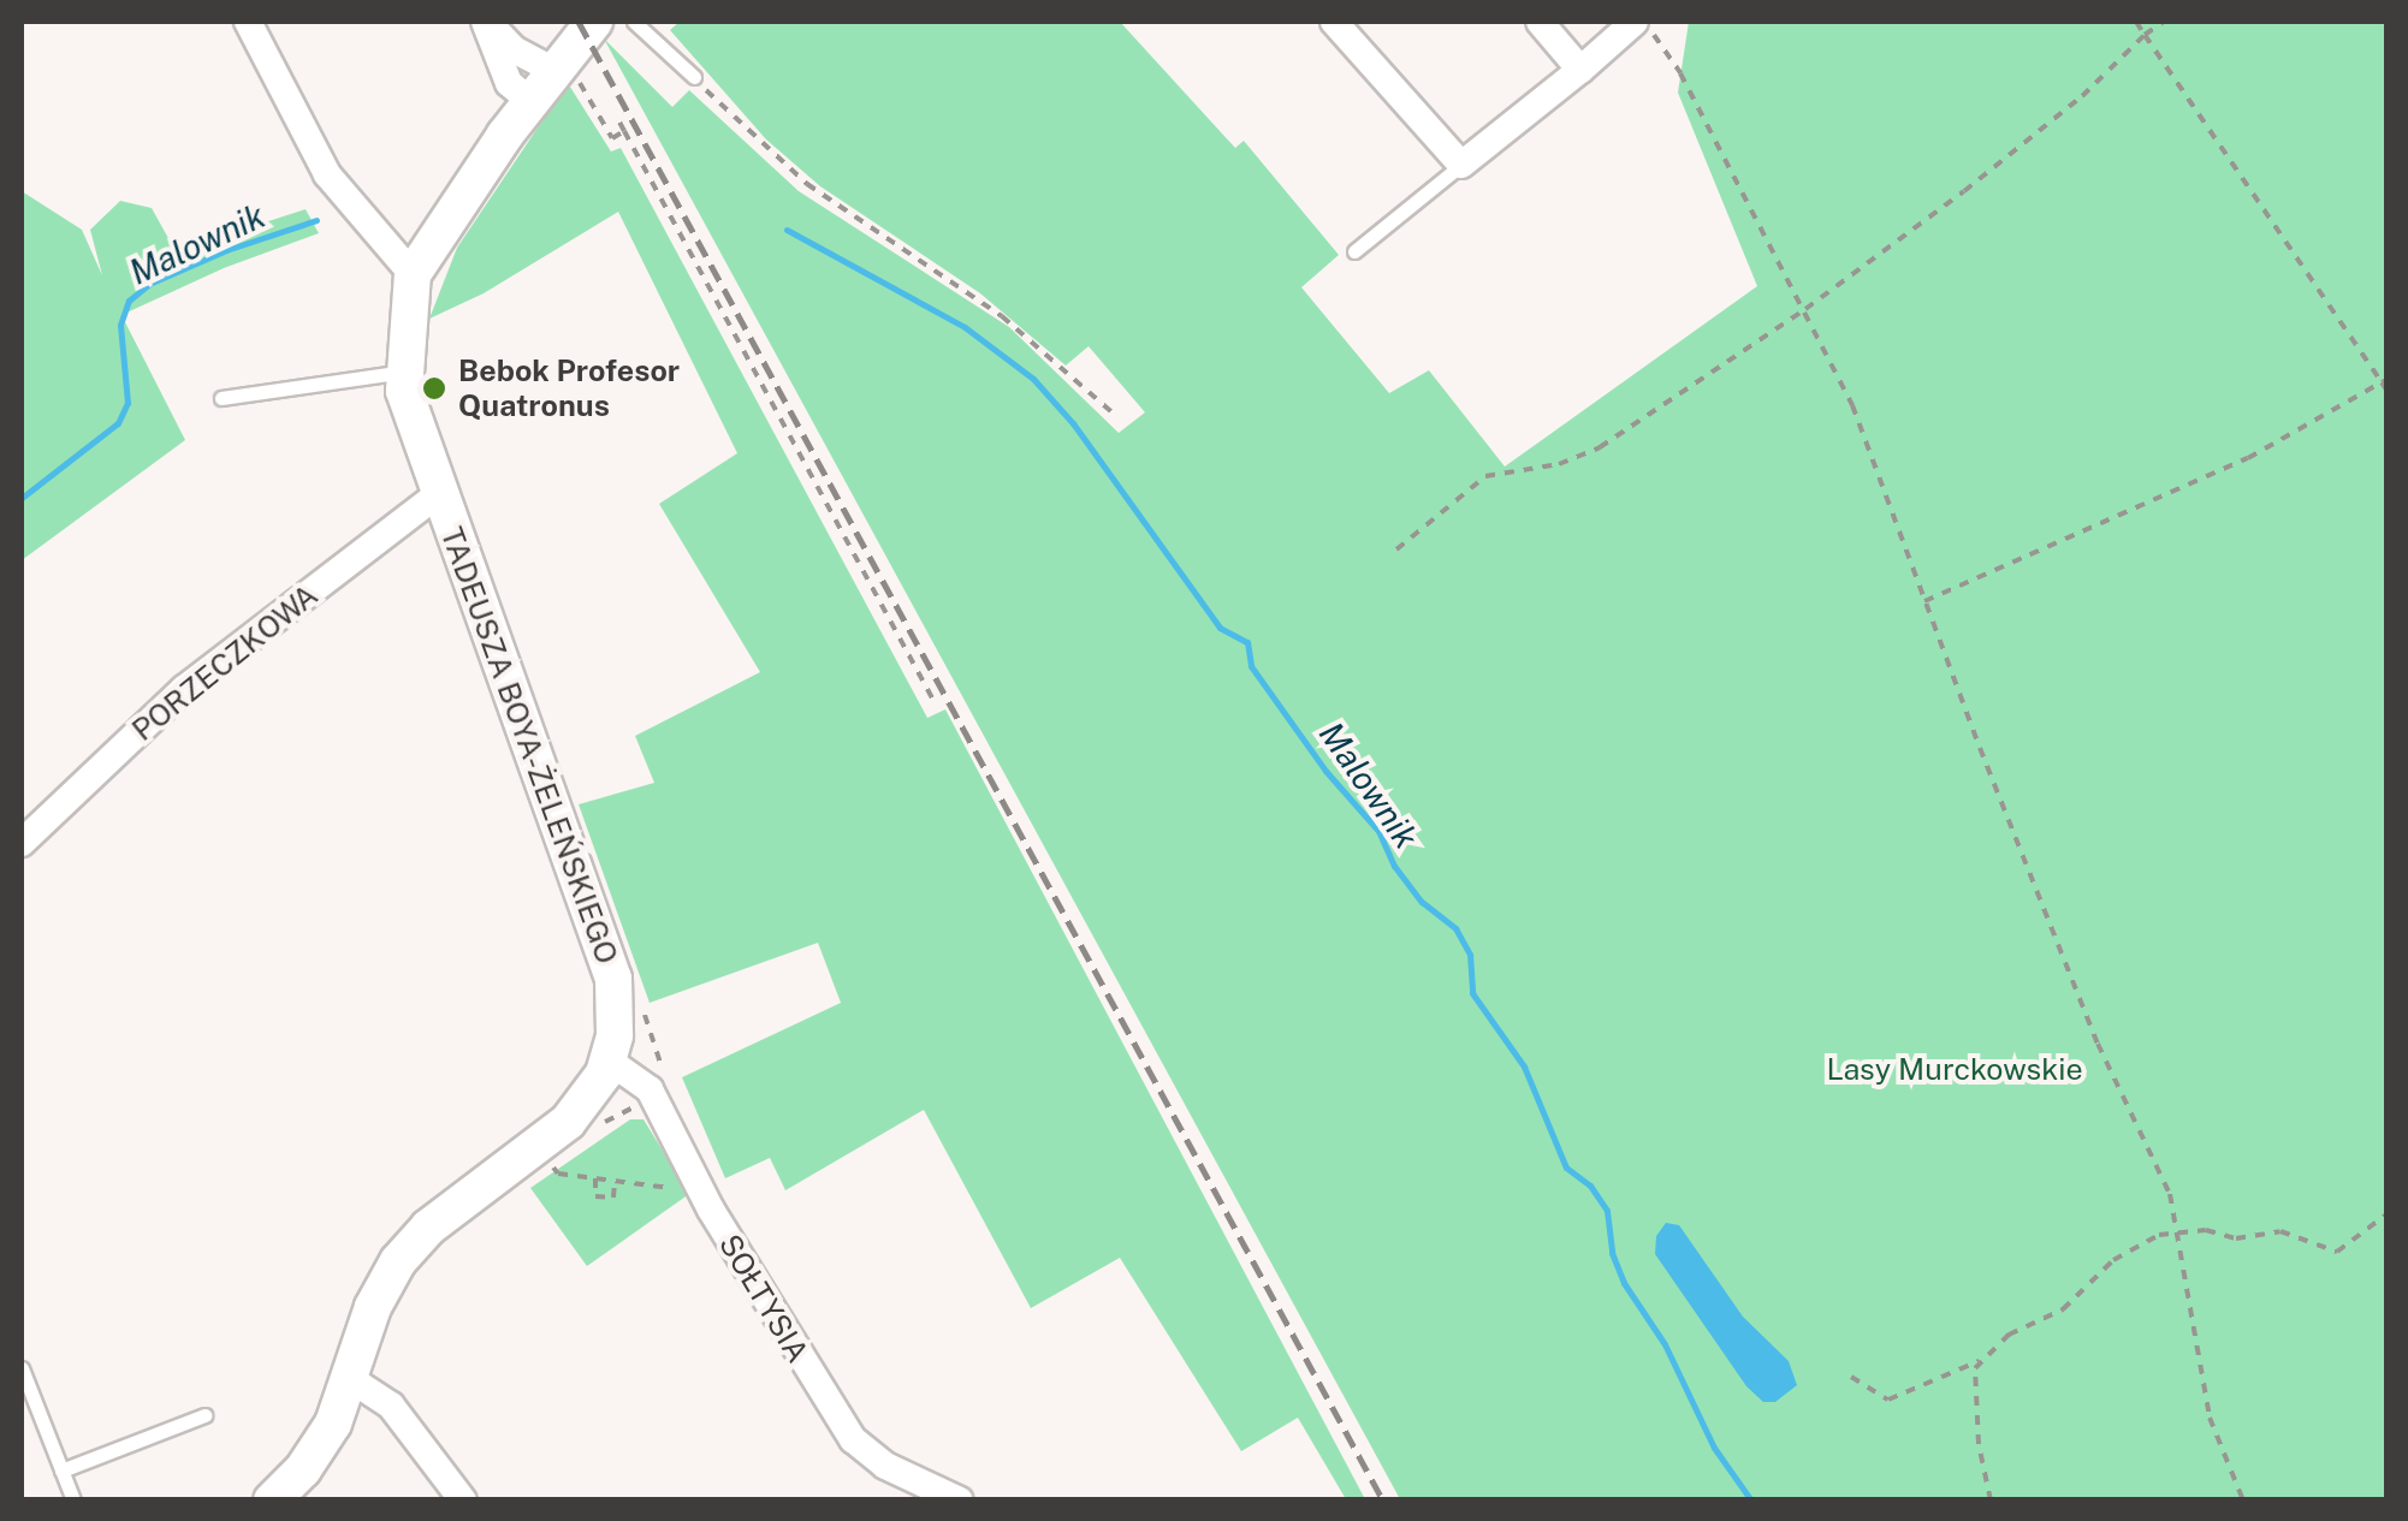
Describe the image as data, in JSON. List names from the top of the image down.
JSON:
{
  "streets": {
    "street": ["PORZECZKOWA", "TADEUSZA BOYA-ŻELEŃSKIEGO", "SOŁTYSIA"]
  },
  "crossings": [
    ["PORZECZKOWA", "TADEUSZA BOYA-ŻELEŃSKIEGO"],
    ["TADEUSZA BOYA-ŻELEŃSKIEGO", "SOŁTYSIA"]
  ],
  "water": ["Malownik"],
  "parks": ["Lasy Murckowskie"],
  "places": ["Bebok Profesor Quatronus"]
}
